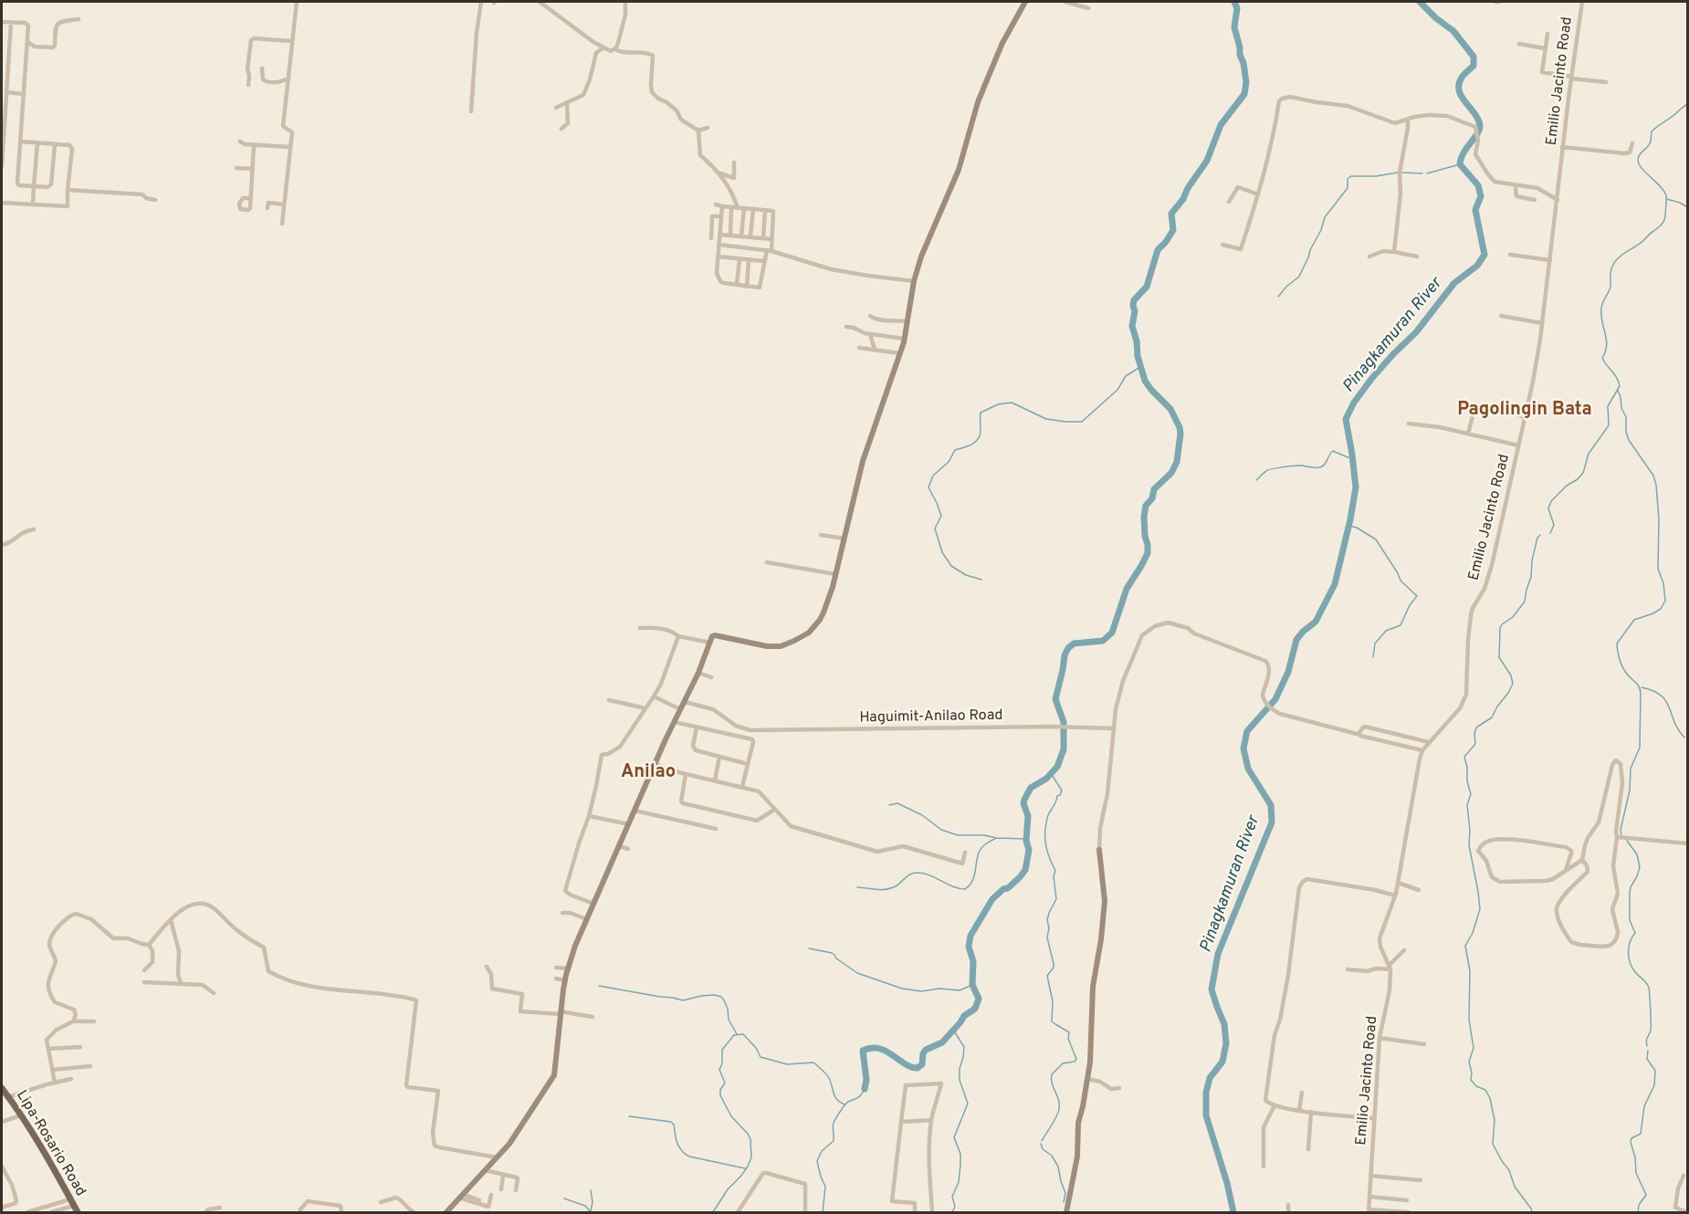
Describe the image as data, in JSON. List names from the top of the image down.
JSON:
{
  "streets": {
    "main road": ["Lipa-Rosario Road"],
    "street": ["Emilio Jacinto Road", "Haguimit-Anilao Road"]
  },
  "districts": ["Pagolingin Bata", "Anilao"],
  "water": ["Pinagkamuran River"]
}
